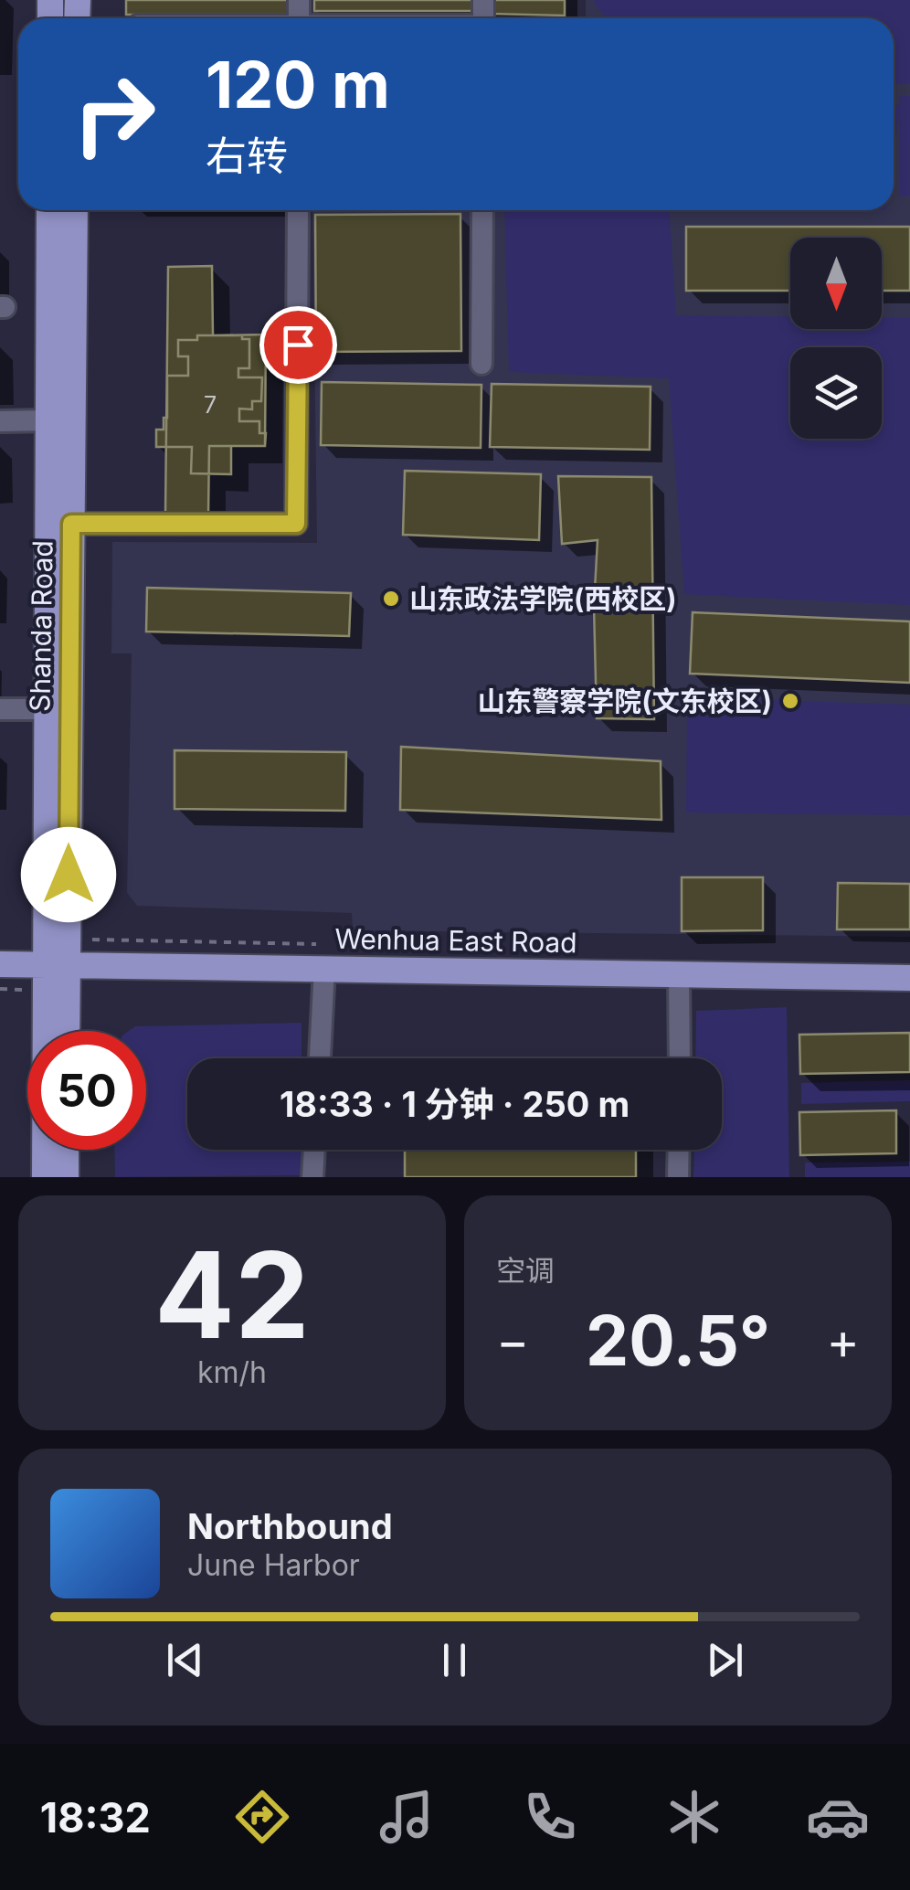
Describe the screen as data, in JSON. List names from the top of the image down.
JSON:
{
  "streets": {
    "main road": ["Shanda Road", "Wenhua East Road"]
  },
  "crossings": [
    ["Shanda Road", "Wenhua East Road"]
  ],
  "places": ["山东政法学院(西校区)", "山东警察学院(文东校区)"],
  "house_numbers": ["7"],
  "north": "bottom",
  "page": {
    "turn": ["120 m", "右转"],
    "limit": "50",
    "trip": "18:33 · 1 分钟 · 250 m",
    "tile": [
      ["42", "km/h"],
      "空调"
    ],
    "heat": ["−", "20.5°", "+"],
    "song": ["Northbound", "June Harbor"],
    "tabs": "18:32"
  }
}
